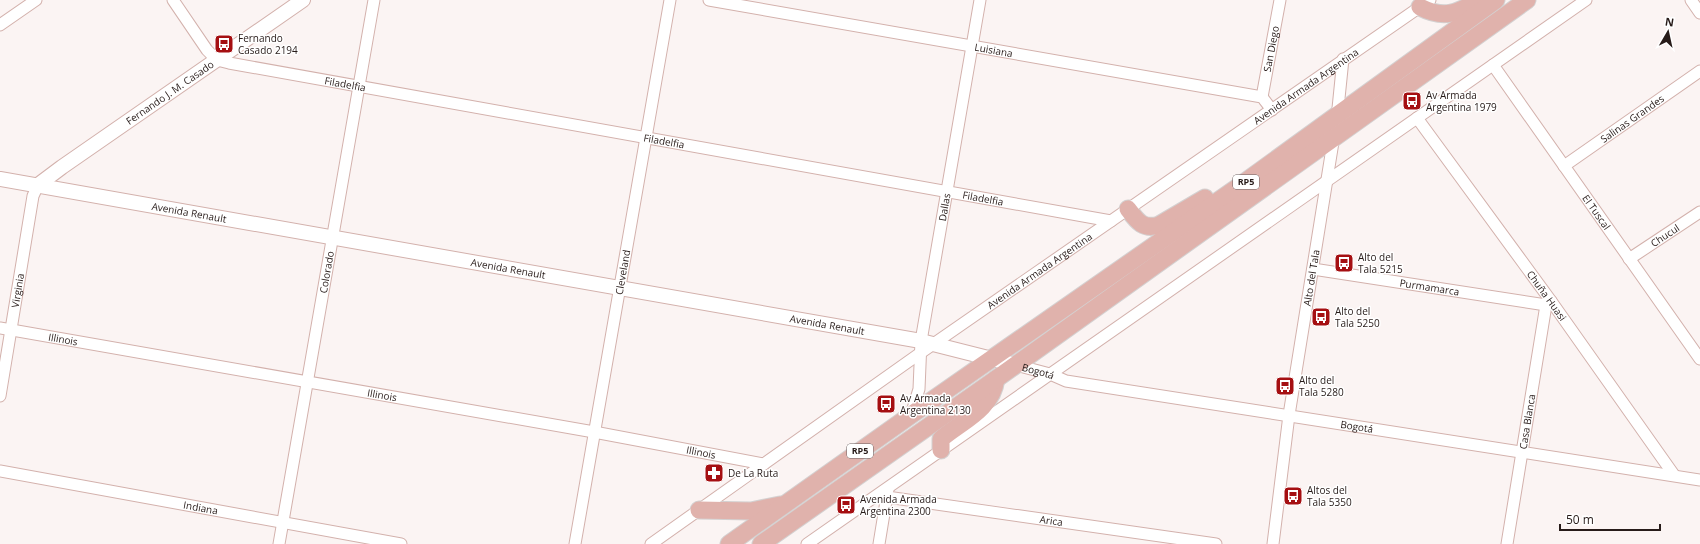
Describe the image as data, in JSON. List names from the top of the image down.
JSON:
{
  "streets": {
    "main road": ["RP5"],
    "street": [
      "San Diego",
      "Luisiana",
      "Filadelfia",
      "Avenida Armada Argentina",
      "Fernando J. M. Casado",
      "Salinas Grandes",
      "Dallas",
      "Avenida Renault",
      "El Tuscal",
      "Chucul",
      "Colorado",
      "Cleveland",
      "Alto del Tala",
      "Purmamarca",
      "Virginia",
      "Chuña Huasi",
      "Illinois",
      "Bogotá",
      "Casa Blanca",
      "Indiana",
      "Arica"
    ]
  },
  "crossings": [
    ["San Diego", "Luisiana"],
    ["Luisiana", "Dallas"],
    ["Filadelfia", "Avenida Armada Argentina"],
    ["Filadelfia", "Fernando J. M. Casado"],
    ["Filadelfia", "Dallas"],
    ["Filadelfia", "Colorado"],
    ["Filadelfia", "Cleveland"],
    ["Avenida Armada Argentina", "Dallas"],
    ["Avenida Armada Argentina", "Avenida Renault"],
    ["Avenida Armada Argentina", "Alto del Tala"],
    ["Avenida Armada Argentina", "Illinois"],
    ["Fernando J. M. Casado", "Avenida Renault"],
    ["Fernando J. M. Casado", "Virginia"],
    ["Salinas Grandes", "El Tuscal"],
    ["RP5", "Dallas"],
    ["RP5", "Avenida Renault"],
    ["RP5", "Alto del Tala"],
    ["RP5", "Bogotá"],
    ["Dallas", "Avenida Renault"],
    ["Avenida Renault", "Colorado"],
    ["Avenida Renault", "Cleveland"],
    ["Avenida Renault", "Virginia"],
    ["Avenida Renault", "Bogotá"],
    ["El Tuscal", "Chucul"],
    ["Colorado", "Illinois"],
    ["Colorado", "Indiana"],
    ["Cleveland", "Illinois"],
    ["Alto del Tala", "Purmamarca"],
    ["Alto del Tala", "Bogotá"],
    ["Purmamarca", "Chuña Huasi"],
    ["Purmamarca", "Casa Blanca"],
    ["Virginia", "Illinois"],
    ["Chuña Huasi", "Bogotá"],
    ["Chuña Huasi", "Casa Blanca"],
    ["Bogotá", "Casa Blanca"]
  ],
  "places": {
    "bus stop": [
      "Fernando Casado 2194",
      "Av Armada Argentina 1979",
      "Alto del Tala 5215",
      "Alto del Tala 5250",
      "Alto del Tala 5280",
      "Av Armada Argentina 2130",
      "Altos del Tala 5350",
      "Avenida Armada Argentina 2300"
    ],
    "pharmacy": ["De La Ruta"]
  },
  "scale_bar": "50 m",
  "north": "top"
}
